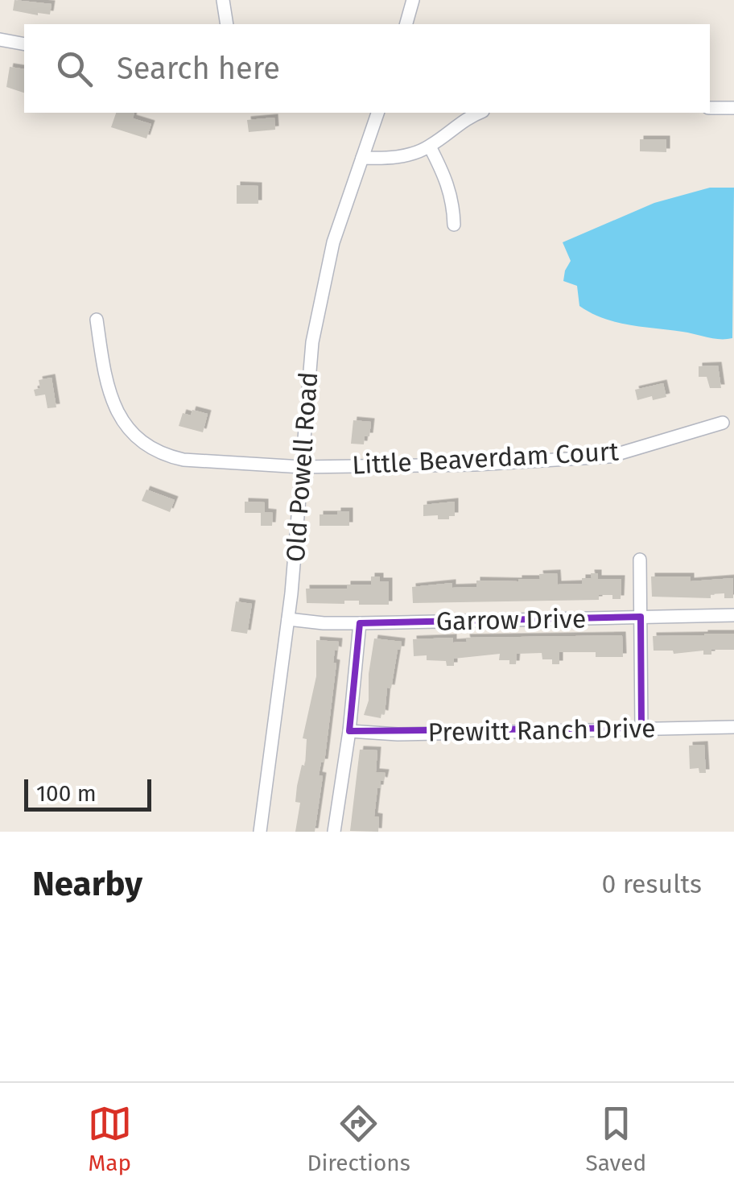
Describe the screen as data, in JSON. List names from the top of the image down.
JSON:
{
  "streets": {
    "street": [
      "Little Beaverdam Court",
      "Old Powell Road",
      "Garrow Drive",
      "Prewitt Ranch Drive"
    ]
  },
  "crossings": [
    ["Little Beaverdam Court", "Old Powell Road"],
    ["Old Powell Road", "Garrow Drive"]
  ],
  "scale_bar": "100 m",
  "page": {
    "search": "Search here",
    "scale": "100 m",
    "heading": ["Nearby", "0 results"],
    "nav": ["Map", "Directions", "Saved"]
  }
}
